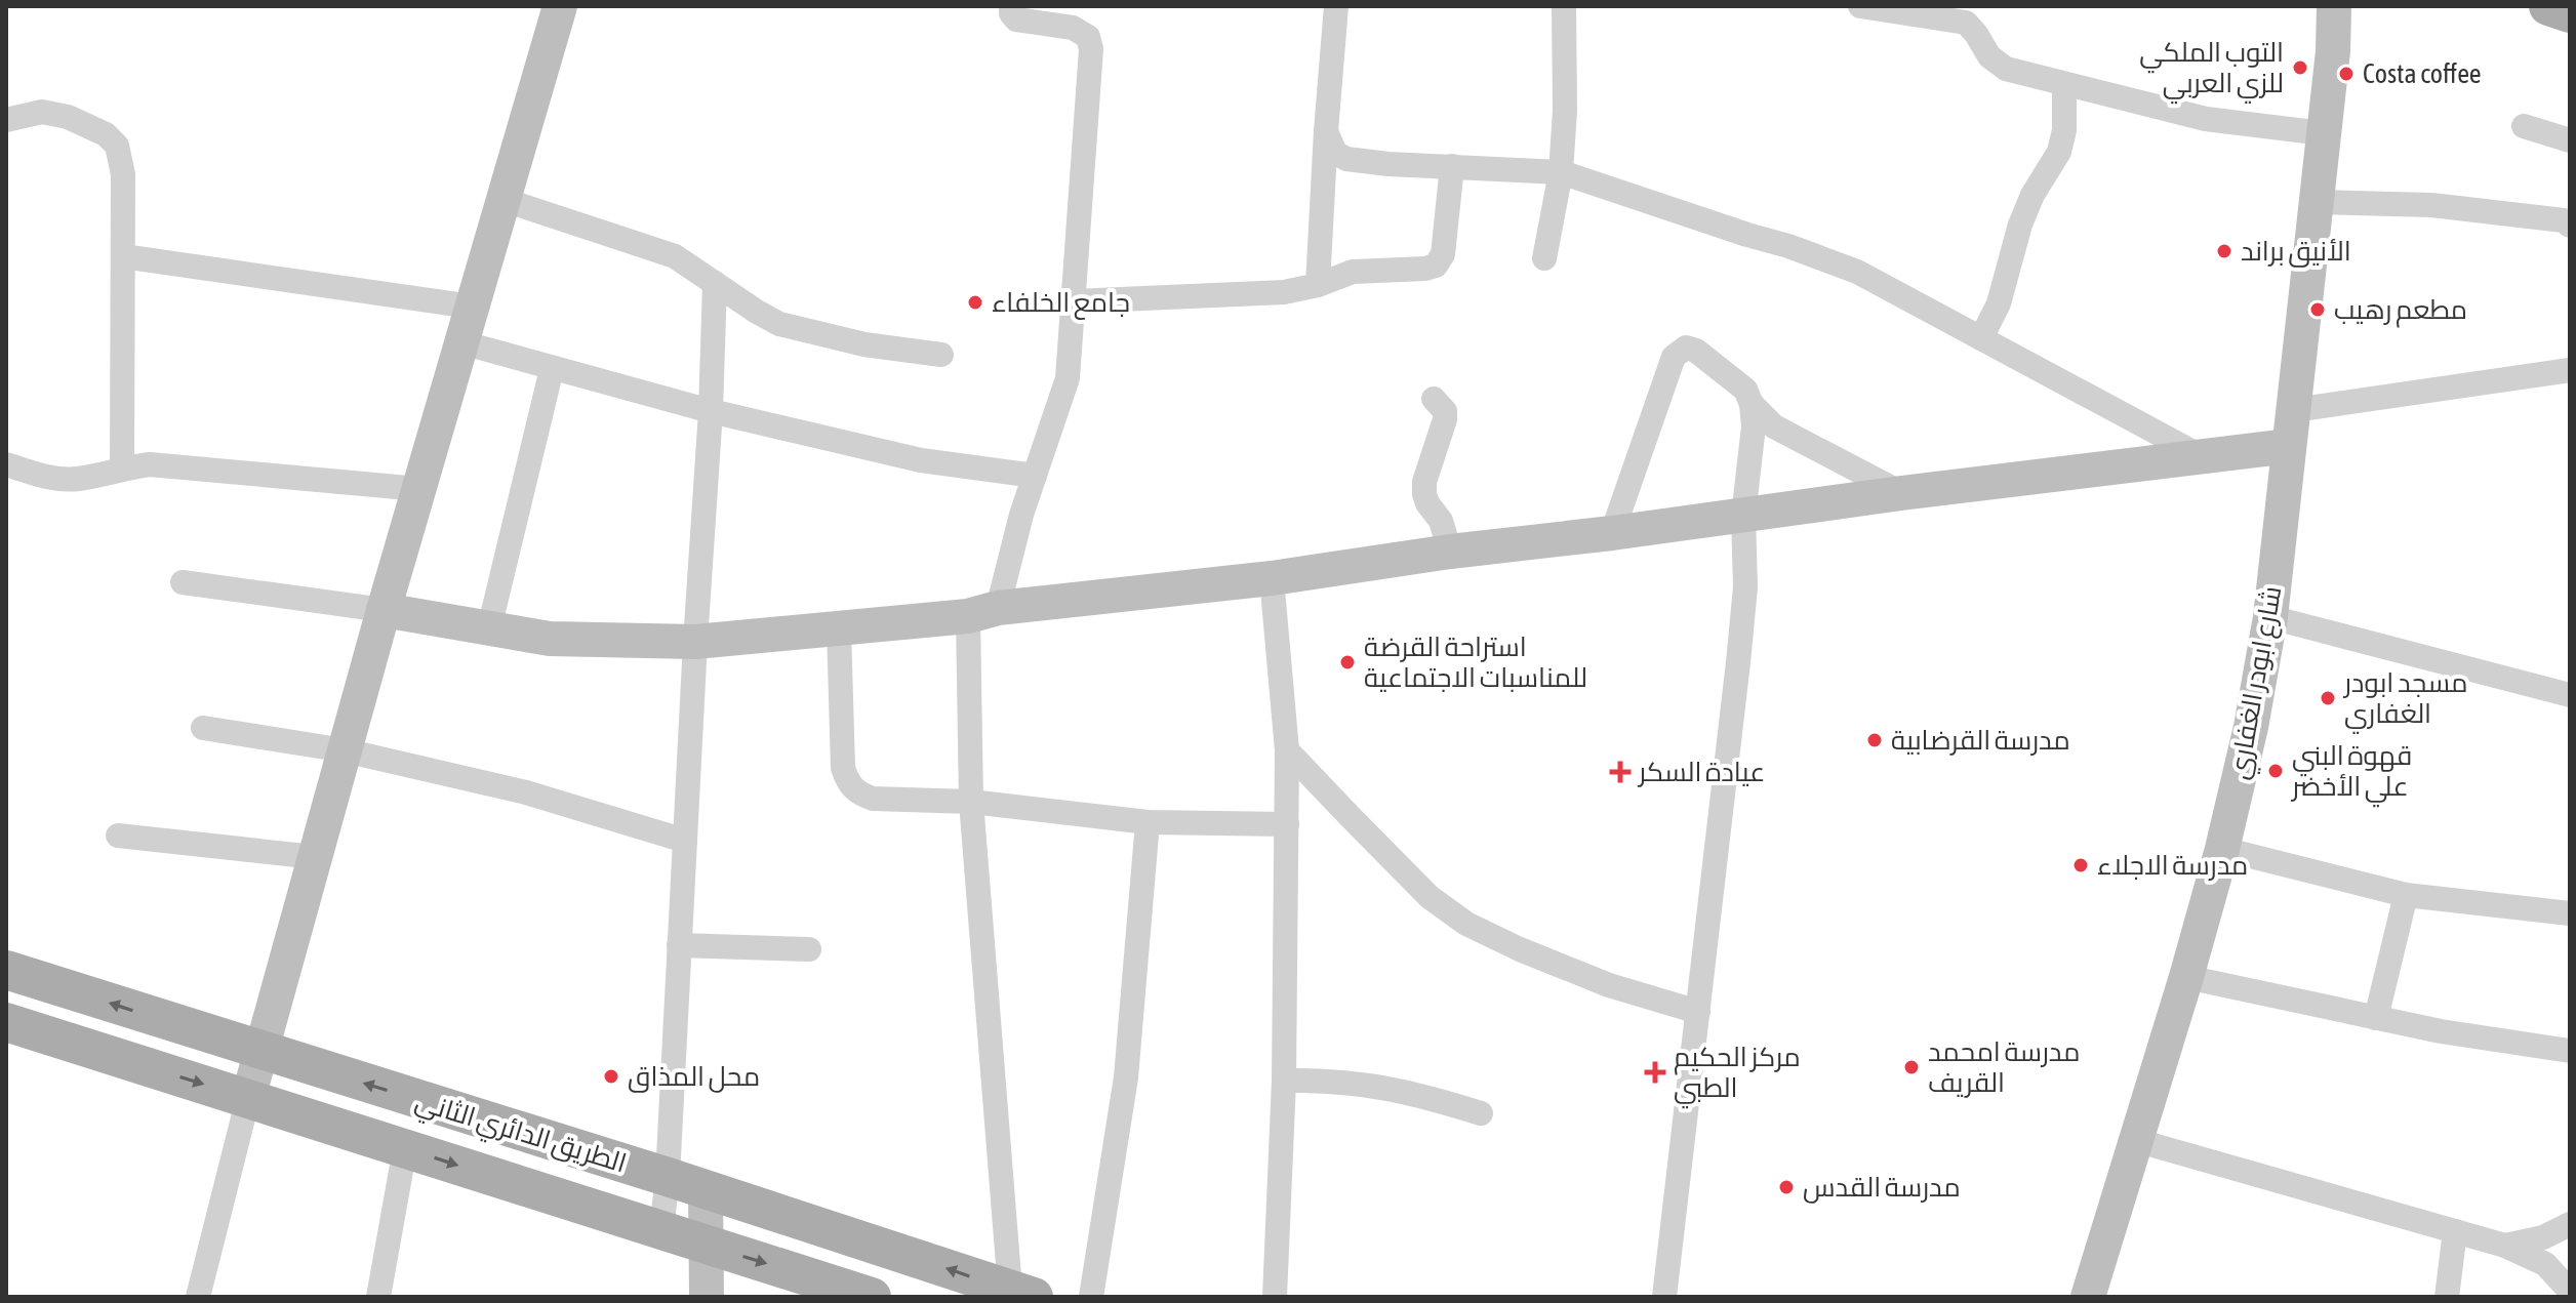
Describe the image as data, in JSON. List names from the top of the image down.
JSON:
{
  "streets": {
    "main road": ["الطريق الدائري الثاني"],
    "street": ["شارع ابودر الغفاري"]
  },
  "places": {
    "other": [
      "التوب الملكي للزي العربي",
      "Costa coffee",
      "الأنيق براند",
      "جامع الخلفاء",
      "مطعم رهيب",
      "استراحة القرضة للمناسبات الاجتماعية",
      "مسجد ابودر الغفاري",
      "مدرسة القرضابية",
      "قهوة البني علي الأخضر",
      "مدرسة الاجلاء",
      "مدرسة امحمد القريف",
      "محل المذاق",
      "مدرسة القدس"
    ],
    "health": ["عيادة السكر", "مركز الحكيم الطبي"]
  }
}
